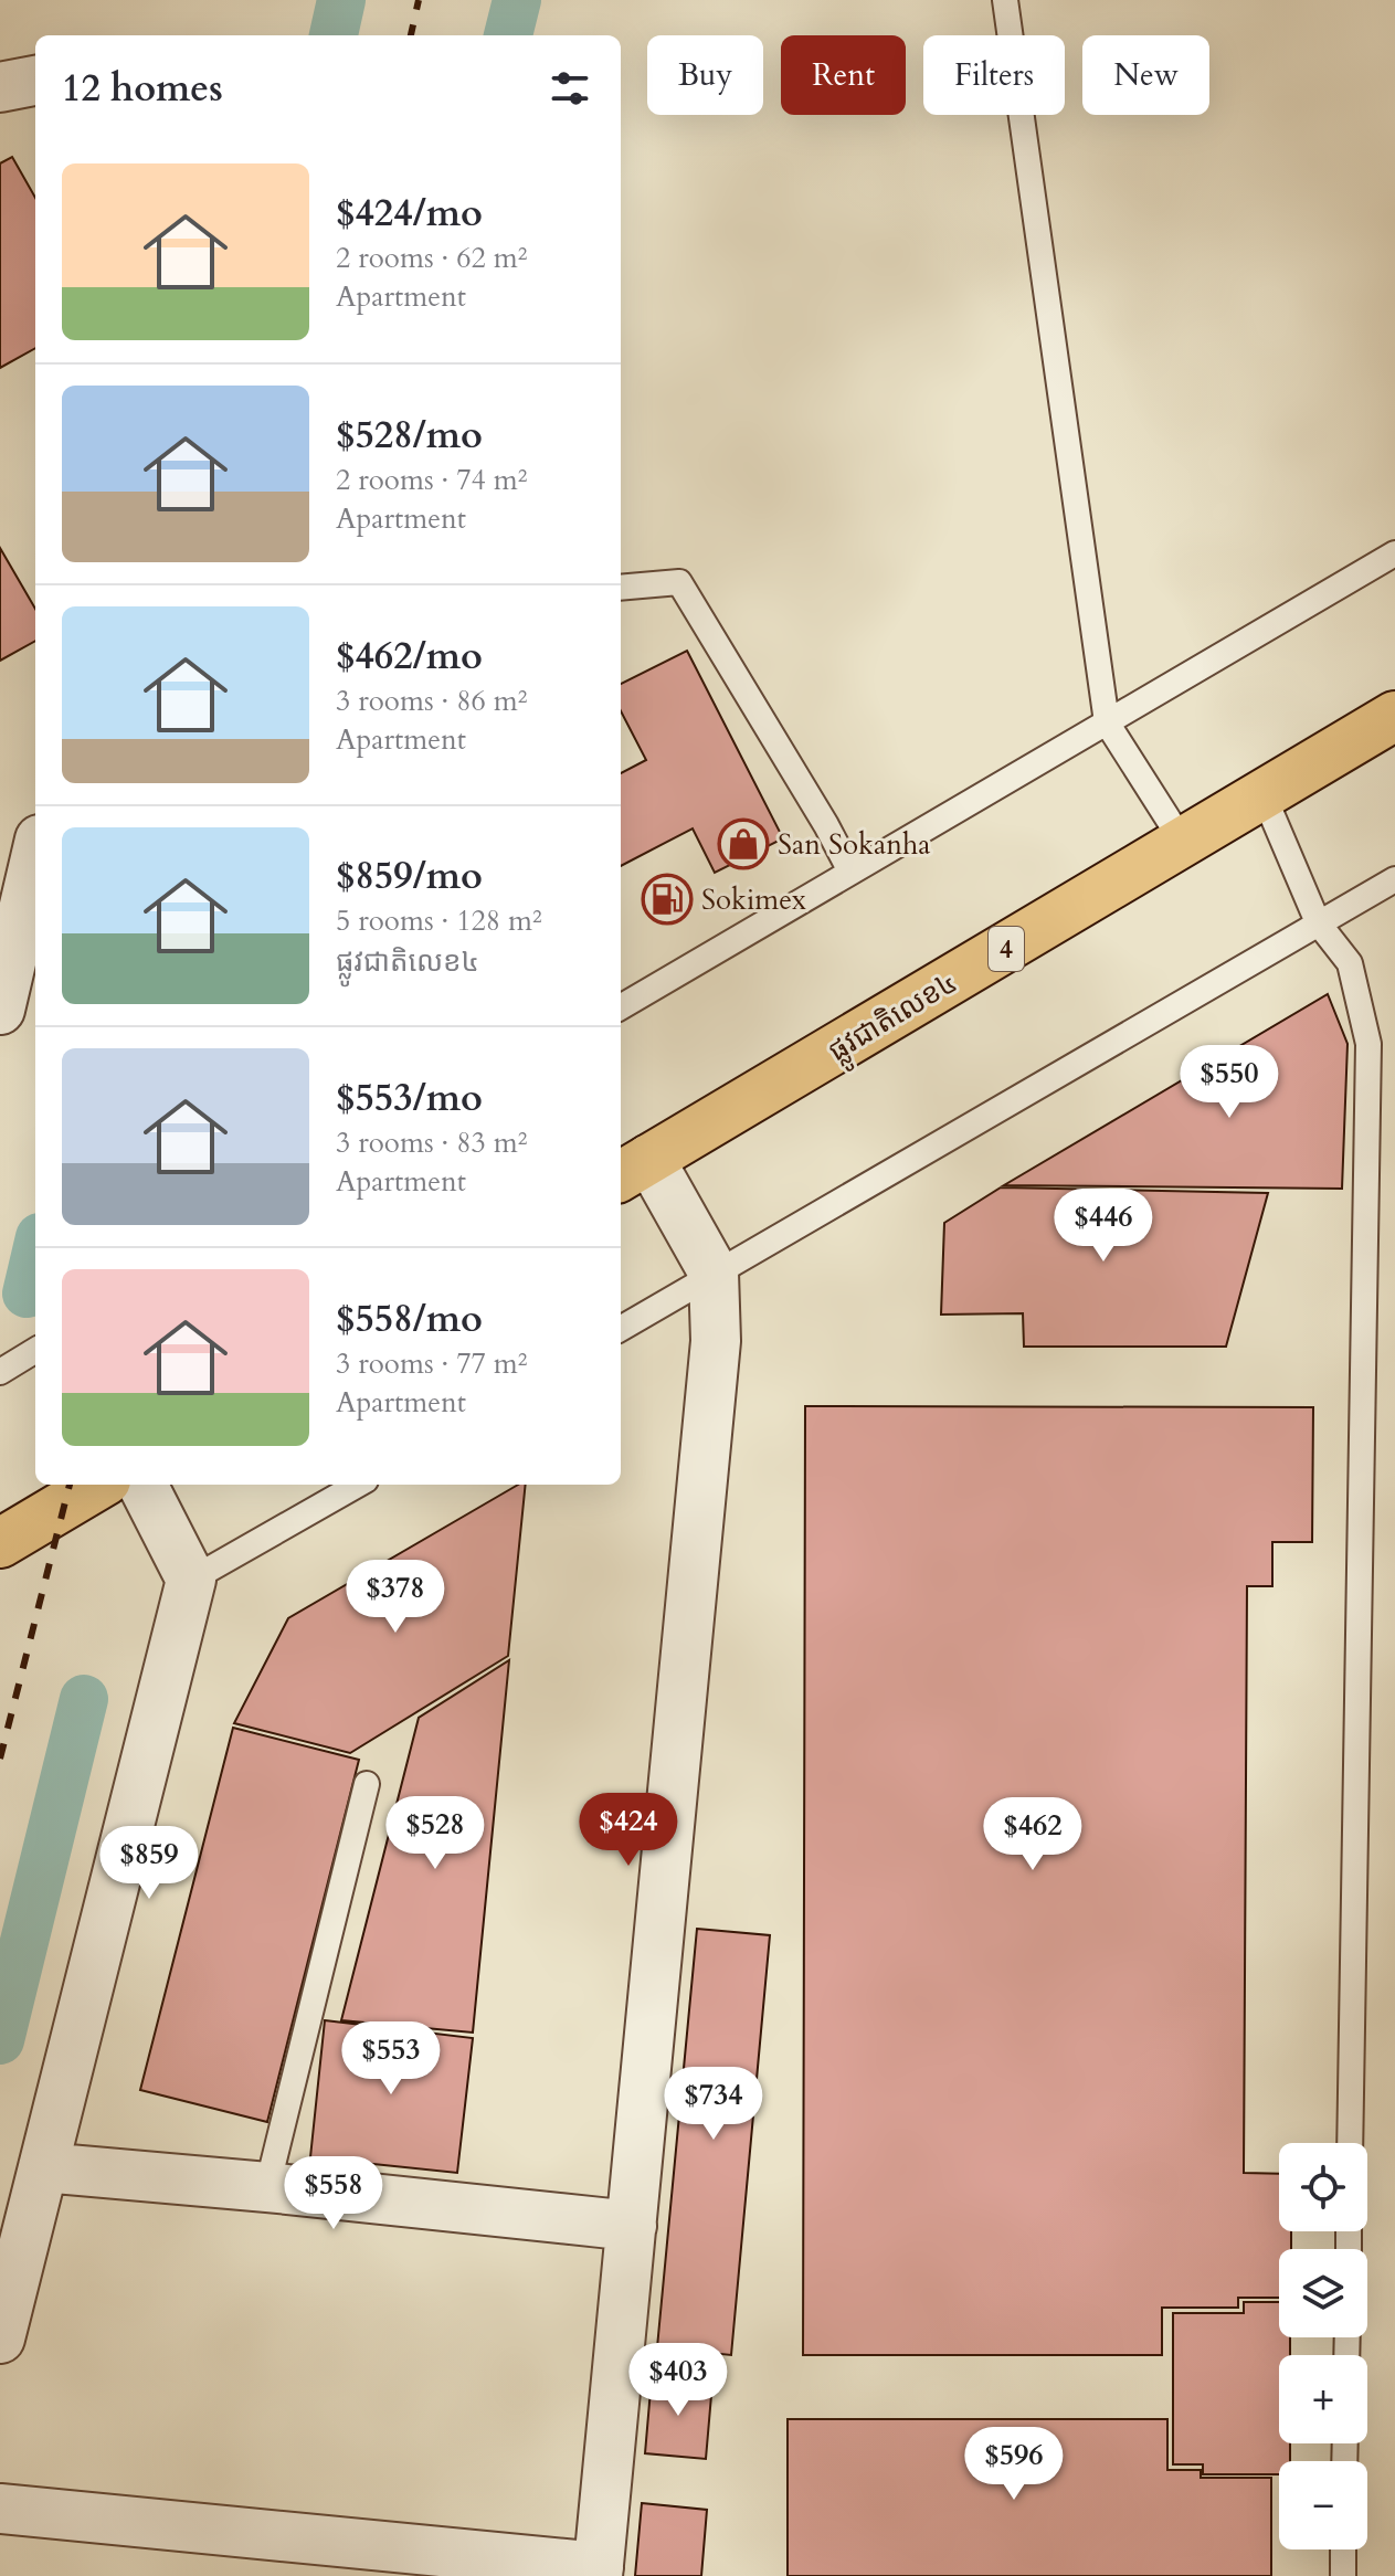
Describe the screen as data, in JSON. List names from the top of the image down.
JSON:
{
  "streets": {
    "highway": ["4", "ផ្លូវជាតិលេខ៤"]
  },
  "places": {
    "shop": ["San Sokanha"],
    "fuel station": ["Sokimex"]
  },
  "page": {
    "chip": [
      "Buy",
      "Rent",
      "Filters",
      "New"
    ],
    "heading": "12 homes",
    "list": [
      {
        "name": "$424/mo",
        "note": "2 rooms · 62 m² · Apartment"
      },
      {
        "name": "$528/mo",
        "note": "2 rooms · 74 m² · Apartment"
      },
      {
        "name": "$462/mo",
        "note": "3 rooms · 86 m² · Apartment"
      },
      {
        "name": "$859/mo",
        "note": "5 rooms · 128 m² · ផ្លូវជាតិលេខ៤"
      },
      {
        "name": "$553/mo",
        "note": "3 rooms · 83 m² · Apartment"
      },
      {
        "name": "$558/mo",
        "note": "3 rooms · 77 m² · Apartment"
      }
    ],
    "price": [
      "$550",
      "$446",
      "$378",
      "$424",
      "$528",
      "$462",
      "$859",
      "$553",
      "$734",
      "$558",
      "$403",
      "$596"
    ],
    "map_buttons": ["+", "−"]
  }
}
